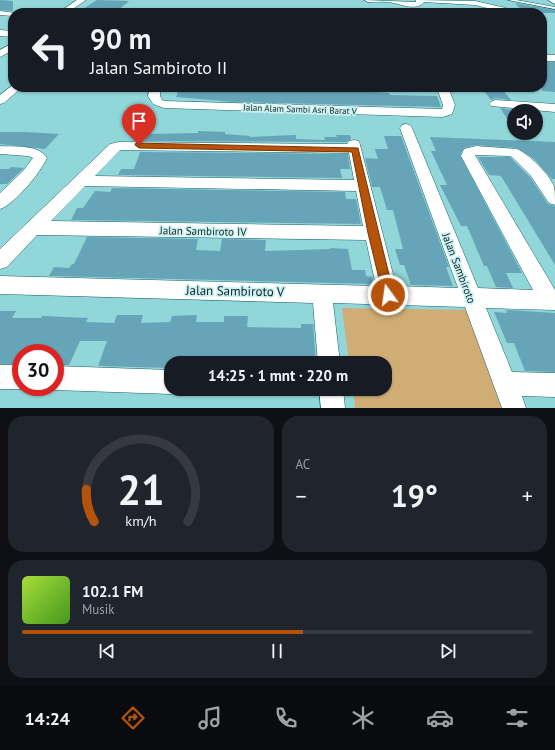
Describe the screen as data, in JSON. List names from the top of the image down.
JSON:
{
  "streets": {
    "street": [
      "Jalan Alam Sambi Asri Barat V",
      "Jalan Sambiroto IV",
      "Jalan Sambiroto",
      "Jalan Sambiroto V"
    ]
  },
  "crossings": [
    ["Jalan Sambiroto", "Jalan Sambiroto V"]
  ],
  "page": {
    "turn": ["90 m", "Jalan Sambiroto II"],
    "limit": "30",
    "trip": "14:25 · 1 mnt · 220 m",
    "tile": "AC",
    "heat": ["−", "19°", "+"],
    "song": ["102.1 FM", "Musik"],
    "tabs": "14:24",
    "gauge": ["21", "km/h"]
  }
}
